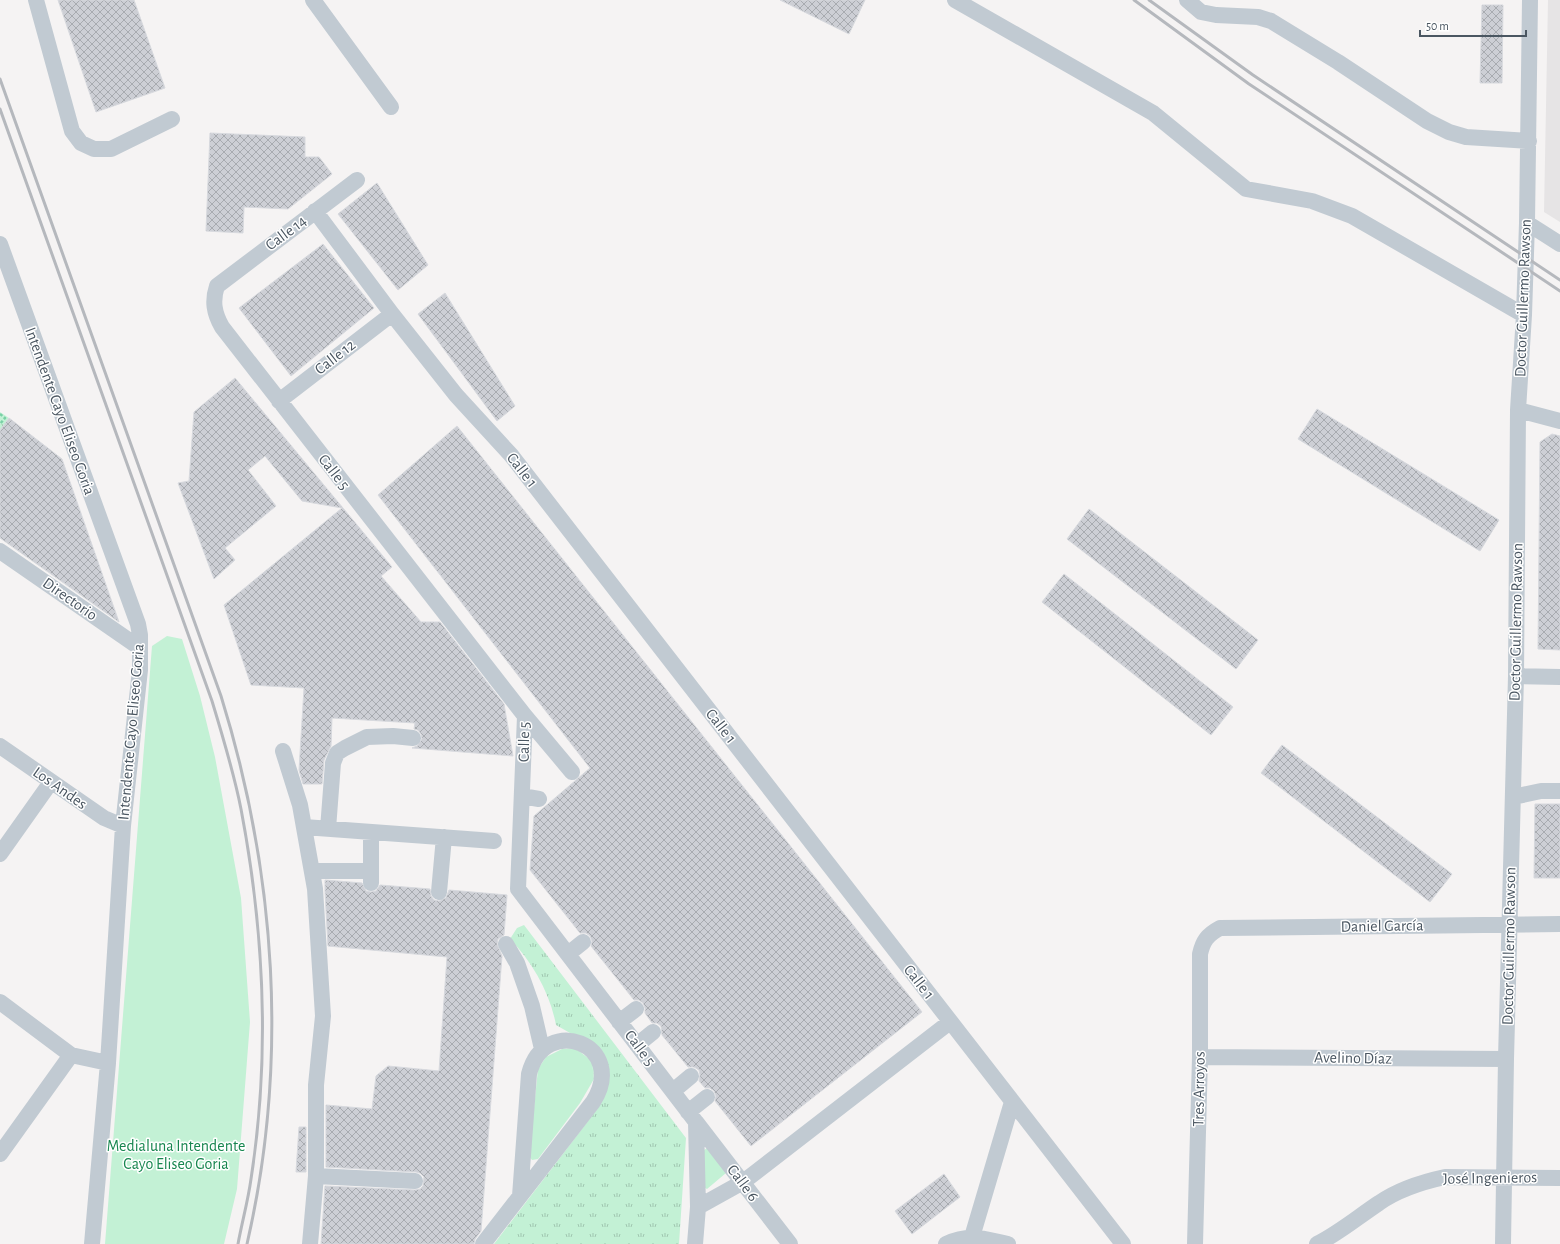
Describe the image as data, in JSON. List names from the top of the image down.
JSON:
{
  "streets": {
    "street": [
      "Calle 14",
      "Doctor Guillermo Rawson",
      "Calle 12",
      "Intendente Cayo Eliseo Goria",
      "Calle 1",
      "Calle 5",
      "Directorio",
      "Los Andes",
      "Daniel García",
      "Avelino Díaz",
      "Tres Arroyos",
      "José Ingenieros",
      "Calle 6"
    ]
  },
  "crossings": [
    ["Calle 14", "Calle 1"],
    ["Calle 14", "Calle 5"],
    ["Doctor Guillermo Rawson", "Daniel García"],
    ["Doctor Guillermo Rawson", "Avelino Díaz"],
    ["Doctor Guillermo Rawson", "José Ingenieros"],
    ["Calle 12", "Calle 1"],
    ["Calle 12", "Calle 5"],
    ["Intendente Cayo Eliseo Goria", "Directorio"],
    ["Intendente Cayo Eliseo Goria", "Los Andes"],
    ["Calle 5", "Calle 6"],
    ["Daniel García", "Tres Arroyos"],
    ["Avelino Díaz", "Tres Arroyos"]
  ],
  "parks": ["Medialuna Intendente Cayo Eliseo Goria"],
  "scale_bar": "50 m"
}
